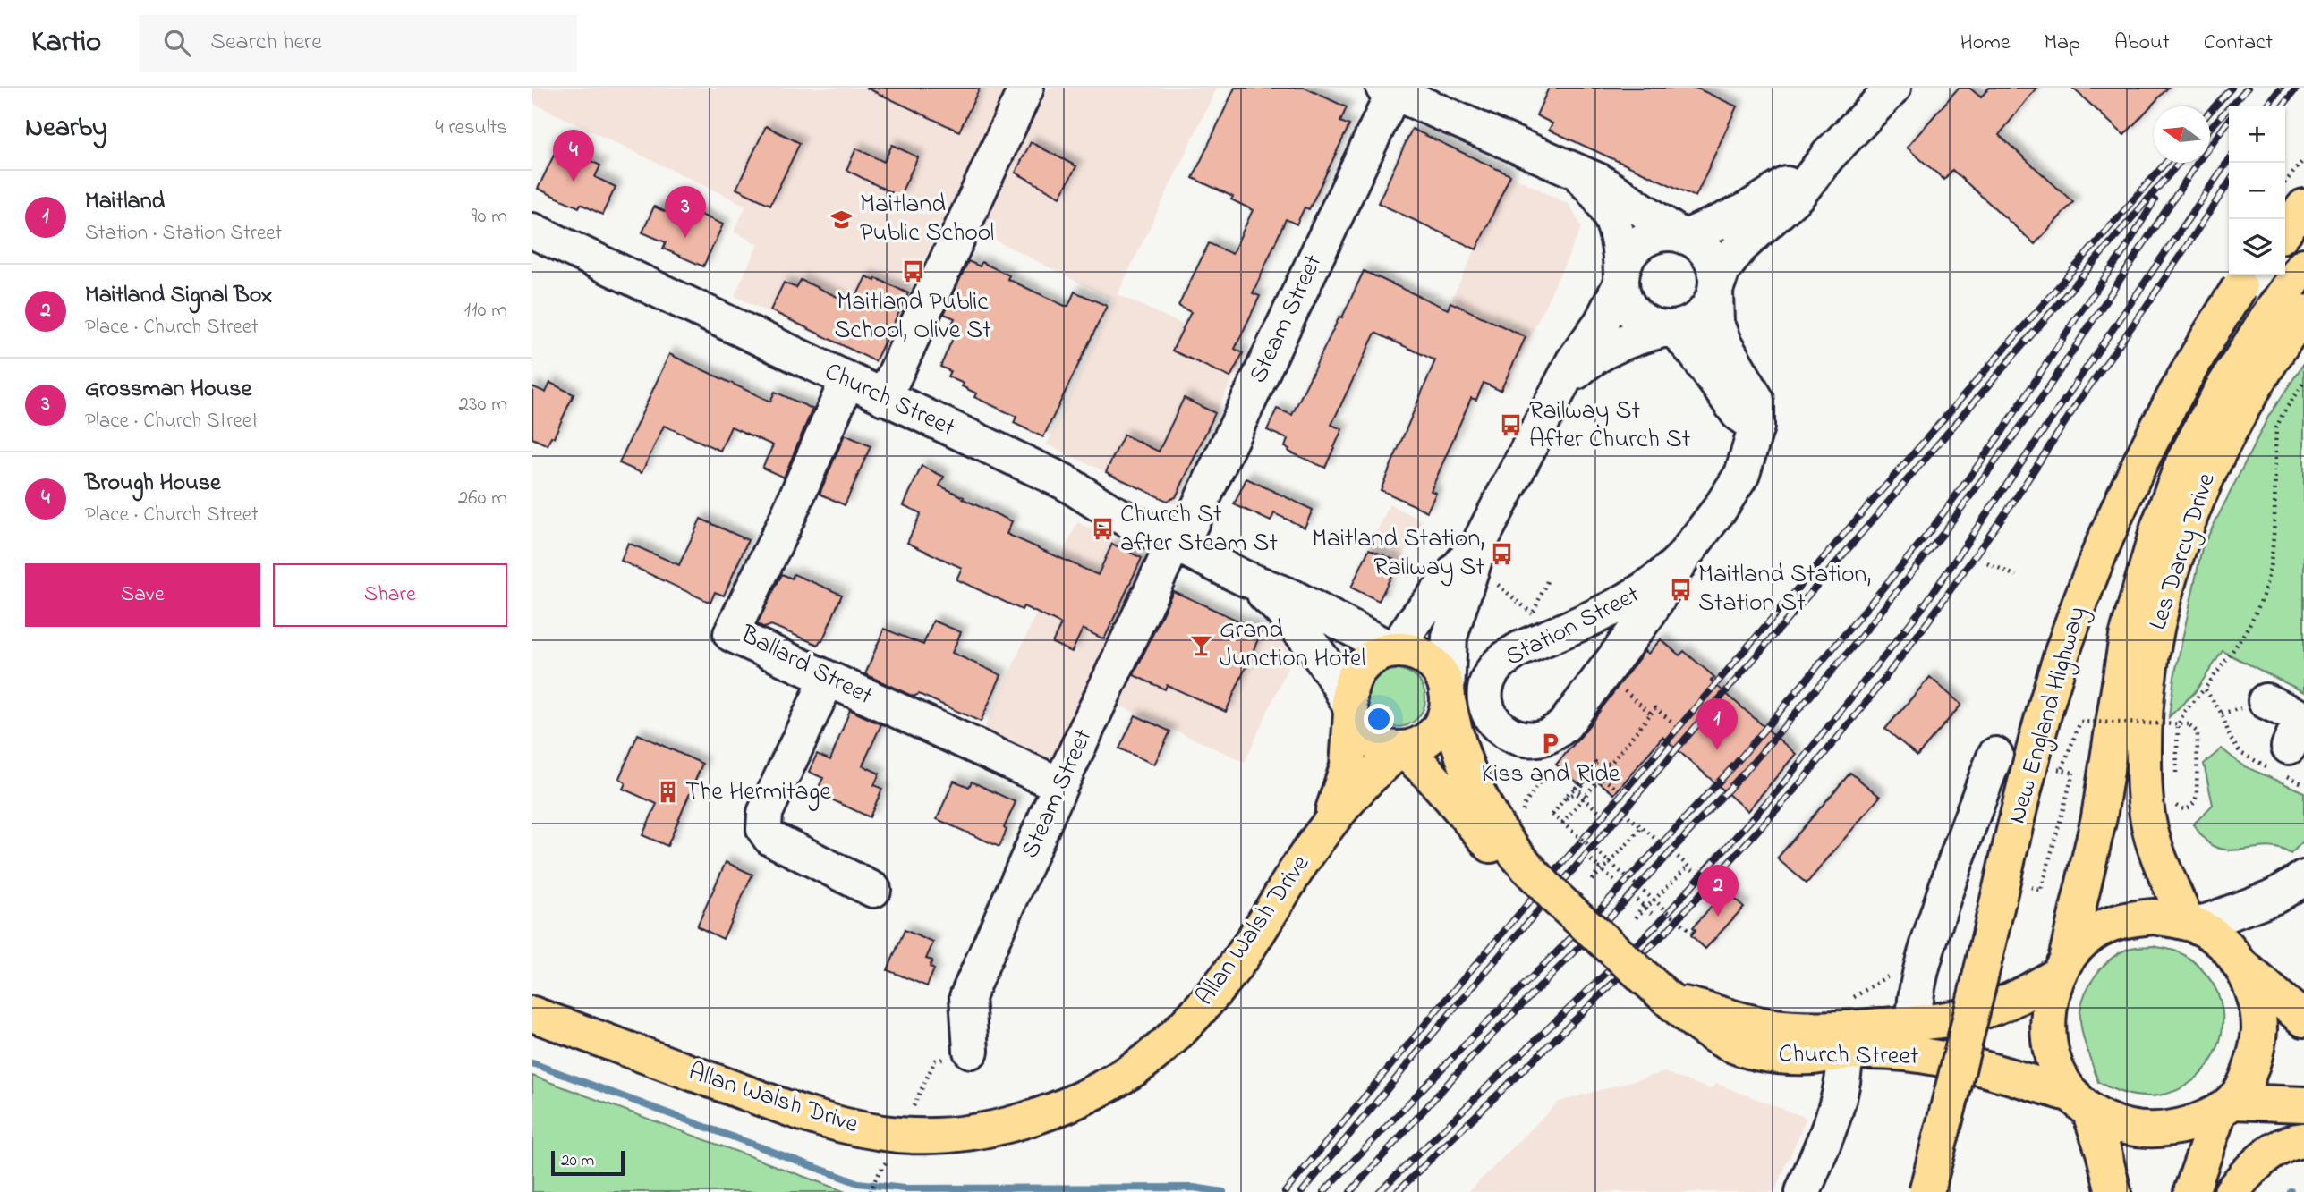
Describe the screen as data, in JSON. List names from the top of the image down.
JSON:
{
  "streets": {
    "main road": [
      "Church Street",
      "Les Darcy Drive",
      "New England Highway",
      "Allan Walsh Drive"
    ],
    "street": ["Steam Street", "Station Street", "Ballard Street"]
  },
  "crossings": [
    ["Steam Street", "Church Street"],
    ["Steam Street", "Ballard Street"],
    ["Church Street", "Les Darcy Drive"],
    ["Church Street", "Ballard Street"],
    ["Church Street", "Allan Walsh Drive"]
  ],
  "places": {
    "school or university": ["Maitland Public School"],
    "bus stop": [
      "Maitland Public School, Olive St",
      "Railway St After Church St",
      "Church St after Steam St",
      "Maitland Station, Railway St",
      "Maitland Station, Station St"
    ],
    "bar": ["Grand Junction Hotel"],
    "parking": ["Kiss and Ride"],
    "building": ["The Hermitage"]
  },
  "scale_bar": "20 m",
  "north": "left",
  "page": {
    "header": "Kartio",
    "search": "Search here",
    "nav": [
      "Home",
      "Map",
      "About",
      "Contact"
    ],
    "heading": ["Nearby", "4 results"],
    "map_buttons": ["+", "−"],
    "pins": [
      "4",
      "3",
      "1",
      "2"
    ],
    "list": [
      {
        "mark": "1",
        "name": "Maitland",
        "note": "Station · Station Street",
        "value": "90 m"
      },
      {
        "mark": "2",
        "name": "Maitland Signal Box",
        "note": "Place · Church Street",
        "value": "110 m"
      },
      {
        "mark": "3",
        "name": "Grossman House",
        "note": "Place · Church Street",
        "value": "230 m"
      },
      {
        "mark": "4",
        "name": "Brough House",
        "note": "Place · Church Street",
        "value": "260 m"
      }
    ],
    "buttons": ["Save", "Share"],
    "scale": "20 m"
  }
}
